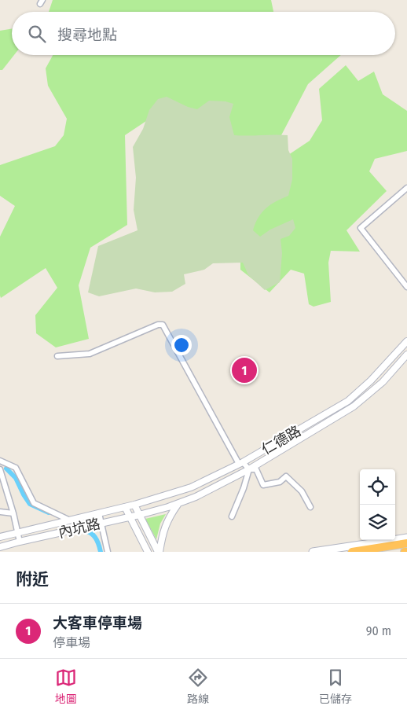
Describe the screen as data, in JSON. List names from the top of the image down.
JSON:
{
  "streets": {
    "street": ["仁德路", "內坑路"]
  },
  "crossings": [
    ["仁德路", "內坑路"]
  ],
  "page": {
    "search": "搜尋地點",
    "pins": "1",
    "heading": "附近",
    "list": [
      {
        "mark": "1",
        "name": "大客車停車場",
        "note": "停車場",
        "value": "90 m"
      }
    ],
    "nav": ["地圖", "路線", "已儲存"]
  }
}
